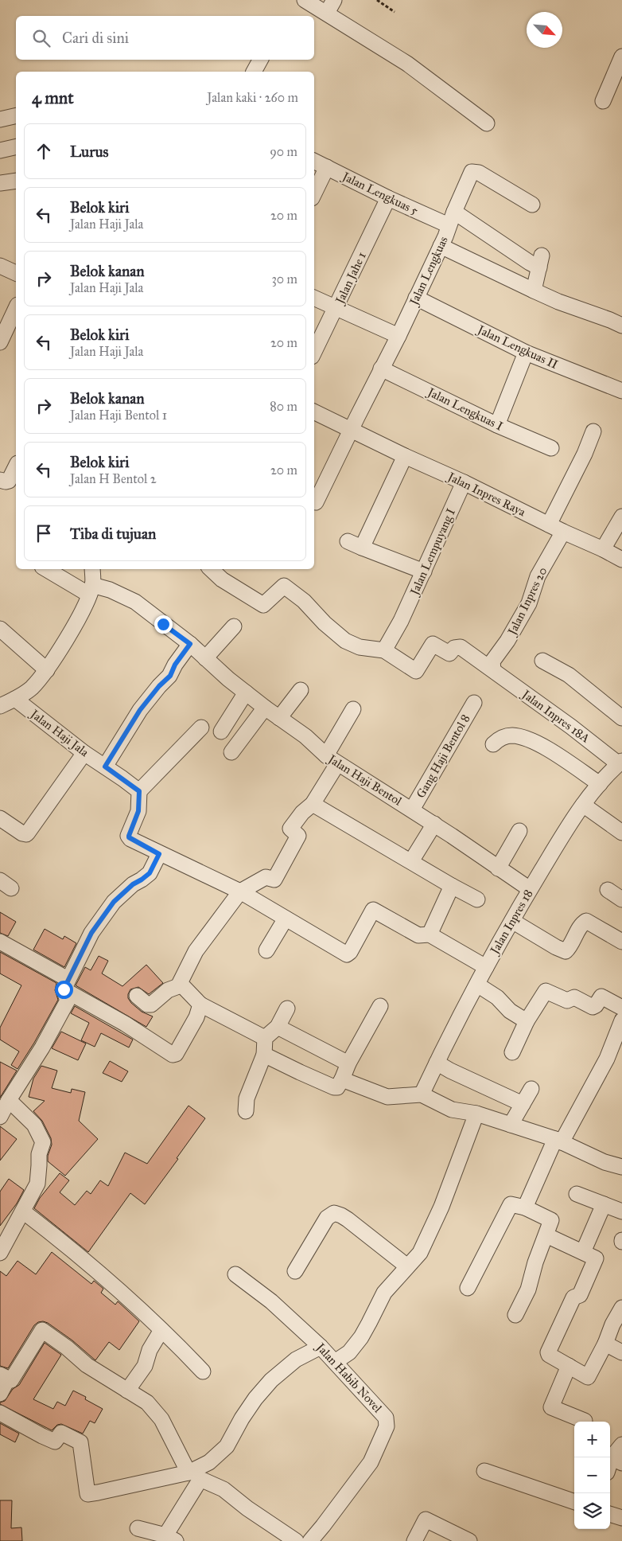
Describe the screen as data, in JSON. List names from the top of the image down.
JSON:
{
  "streets": {
    "street": [
      "Jalan Lengkuas 5",
      "Jalan Lengkuas",
      "Jalan Jahe 1",
      "Jalan Lengkuas II",
      "Jalan Lengkuas I",
      "Jalan Inpres Raya",
      "Jalan Lempuyang I",
      "Jalan Inpres 20",
      "Jalan Inpres 18A",
      "Jalan Haji Jala",
      "Gang Haji Bentol 8",
      "Jalan Haji Bentol",
      "Jalan Inpres 18",
      "Jalan Habib Novel"
    ]
  },
  "crossings": [
    ["Jalan Lengkuas 5", "Jalan Lengkuas"],
    ["Jalan Lengkuas 5", "Jalan Jahe 1"],
    ["Jalan Lengkuas", "Jalan Lengkuas II"],
    ["Jalan Lengkuas", "Jalan Lengkuas I"],
    ["Jalan Lengkuas", "Jalan Inpres Raya"],
    ["Jalan Inpres Raya", "Jalan Lempuyang I"],
    ["Jalan Inpres Raya", "Jalan Inpres 20"],
    ["Jalan Lempuyang I", "Jalan Inpres 18A"],
    ["Jalan Inpres 20", "Jalan Inpres 18A"],
    ["Jalan Inpres 18A", "Jalan Inpres 18"],
    ["Gang Haji Bentol 8", "Jalan Haji Bentol"],
    ["Jalan Haji Bentol", "Jalan Inpres 18"]
  ],
  "north": "bottom right",
  "page": {
    "search": "Cari di sini",
    "heading": ["4 mnt", "Jalan kaki · 260 m"],
    "list": [
      ["Lurus", "90 m"],
      ["Belok kiri", "Jalan Haji Jala", "20 m"],
      ["Belok kanan", "Jalan Haji Jala", "30 m"],
      ["Belok kiri", "Jalan Haji Jala", "20 m"],
      ["Belok kanan", "Jalan Haji Bentol 1", "80 m"],
      ["Belok kiri", "Jalan H Bentol 2", "20 m"],
      "Tiba di tujuan"
    ],
    "map_buttons": ["+", "−"]
  }
}
